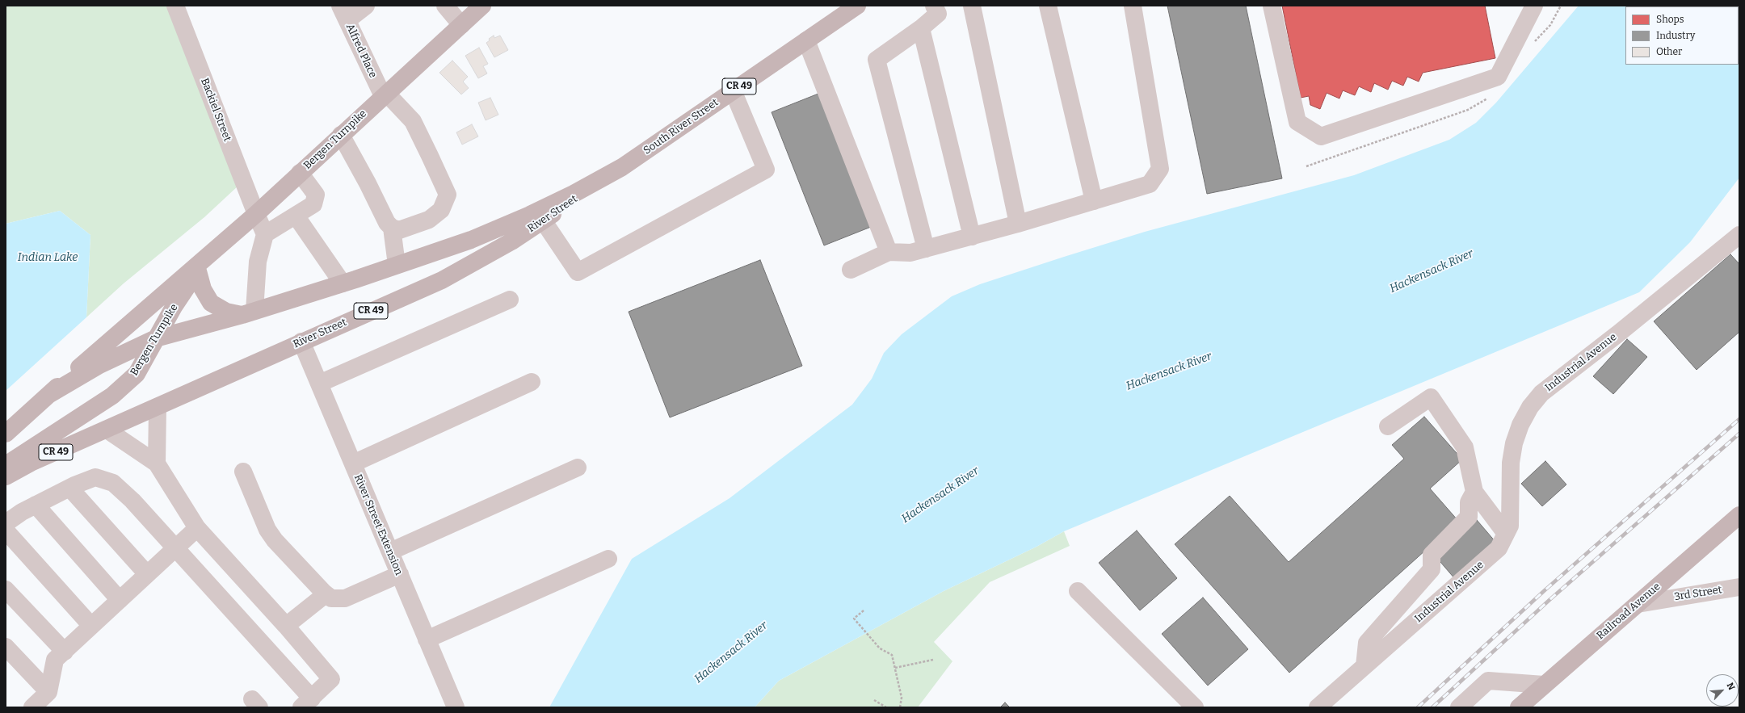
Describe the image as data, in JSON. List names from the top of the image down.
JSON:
{
  "streets": {
    "main road": [
      "CR 49",
      "South River Street",
      "Bergen Turnpike",
      "River Street",
      "Railroad Avenue"
    ],
    "street": [
      "Alfred Place",
      "Backiel Street",
      "Industrial Avenue",
      "River Street Extension",
      "3rd Street"
    ]
  },
  "crossings": [
    ["Alfred Place", "Bergen Turnpike"],
    ["Backiel Street", "Bergen Turnpike"],
    ["South River Street", "River Street"],
    ["Bergen Turnpike", "River Street"],
    ["River Street", "River Street Extension"],
    ["3rd Street", "Railroad Avenue"]
  ],
  "water": ["Indian Lake", "Hackensack River"],
  "legend": ["Shops", "Industry", "Other"],
  "north": "top right"
}
